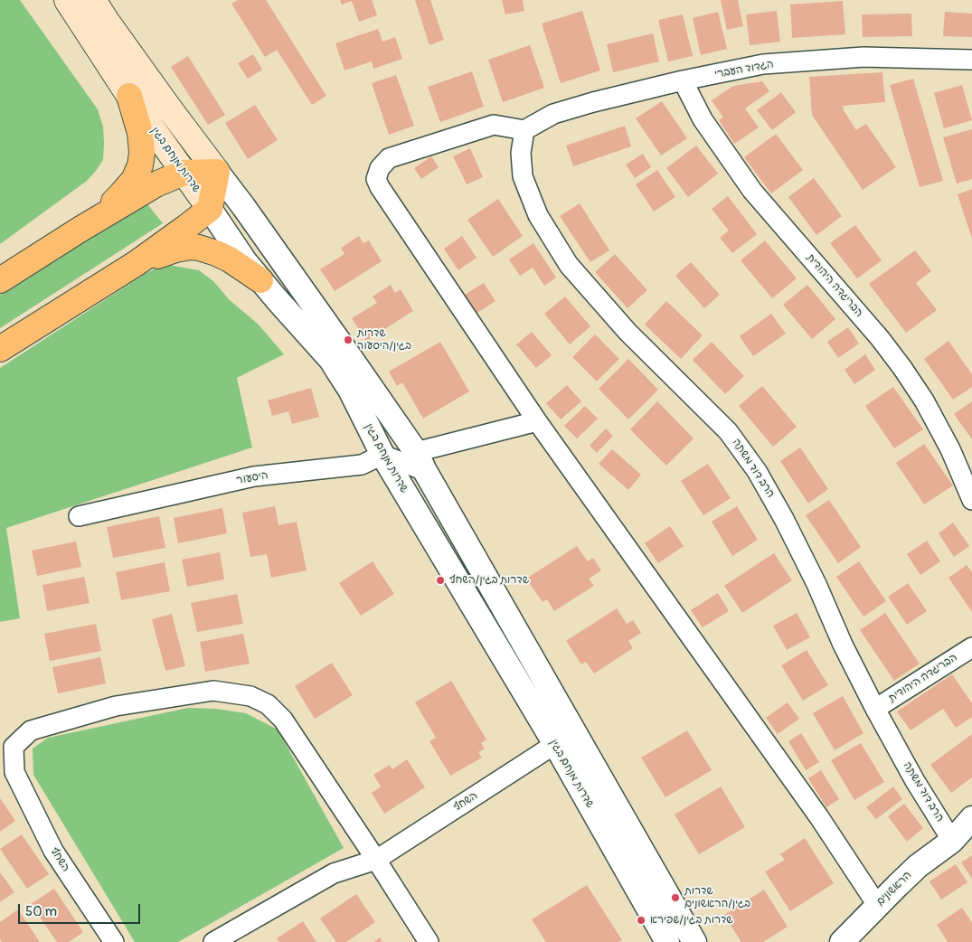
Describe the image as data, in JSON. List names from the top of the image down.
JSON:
{
  "streets": {
    "main road": ["שדרות מנחם בגין"],
    "street": [
      "הגדוד העברי",
      "הבריגדה היהודית",
      "הרב דוד משתה",
      "היסעור",
      "השחף",
      "הראשונים"
    ]
  },
  "crossings": [
    ["הגדוד העברי", "הבריגדה היהודית"],
    ["הגדוד העברי", "הרב דוד משתה"],
    ["שדרות מנחם בגין", "היסעור"],
    ["שדרות מנחם בגין", "השחף"],
    ["הבריגדה היהודית", "הרב דוד משתה"],
    ["הרב דוד משתה", "הראשונים"]
  ],
  "places": [
    "שדרות בגין/היסעור",
    "שדרות בגין/השחף",
    "שדרות בגין/הראשונים",
    "שדרות בגין/שפירא"
  ],
  "scale_bar": "50 m"
}
